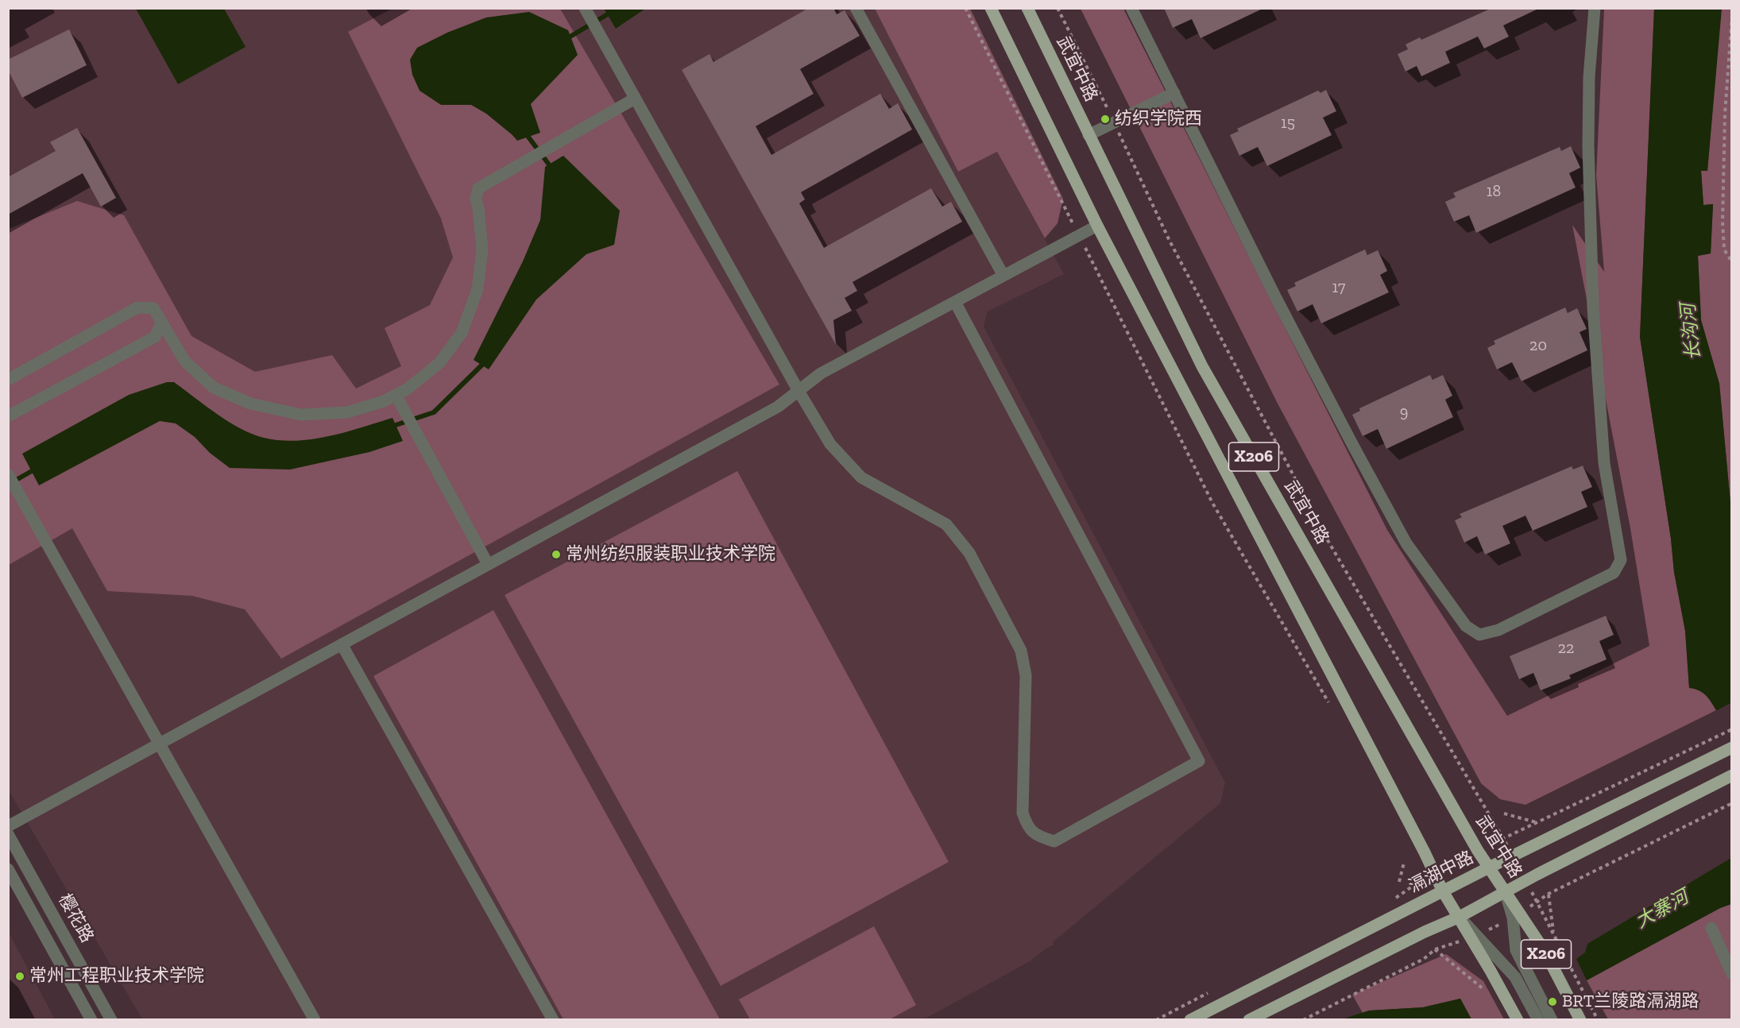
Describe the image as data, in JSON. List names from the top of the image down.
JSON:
{
  "streets": {
    "main road": ["武宜中路", "X206", "滆湖中路"],
    "street": ["樱花路"]
  },
  "crossings": [
    ["武宜中路", "滆湖中路"],
    ["X206", "滆湖中路"]
  ],
  "water": ["长沟河", "大寨河"],
  "places": [
    "纺织学院西",
    "常州纺织服装职业技术学院",
    "常州工程职业技术学院",
    "BRT兰陵路滆湖路"
  ],
  "house_numbers": [
    "15",
    "18",
    "17",
    "20",
    "9",
    "22"
  ]
}
